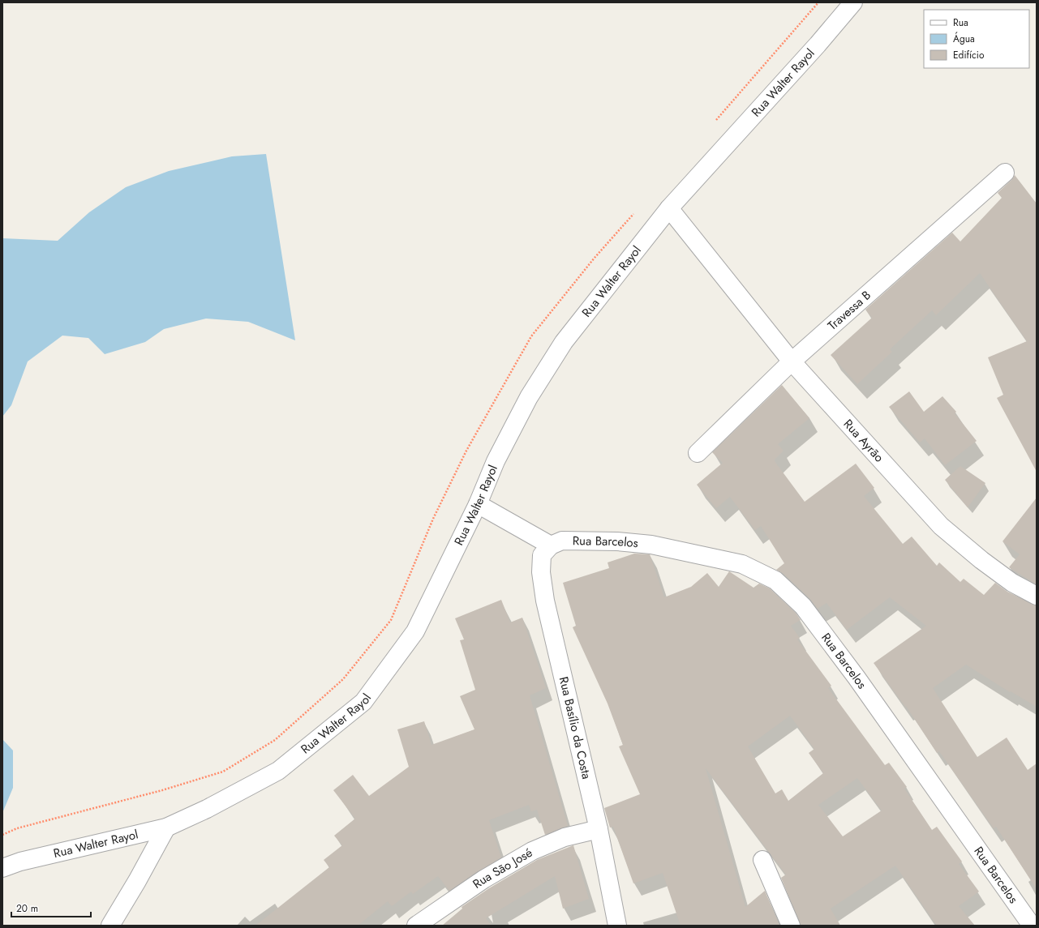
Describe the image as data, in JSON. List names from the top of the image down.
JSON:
{
  "streets": {
    "street": [
      "Rua Walter Rayol",
      "Travessa B",
      "Rua Ayrão",
      "Rua Barcelos",
      "Rua Basílio da Costa",
      "Rua São José"
    ]
  },
  "crossings": [
    ["Rua Walter Rayol", "Rua Ayrão"],
    ["Travessa B", "Rua Ayrão"],
    ["Rua Barcelos", "Rua Basílio da Costa"],
    ["Rua Basílio da Costa", "Rua São José"]
  ],
  "legend": ["Rua", "Água", "Edifício"],
  "scale_bar": "20 m"
}
